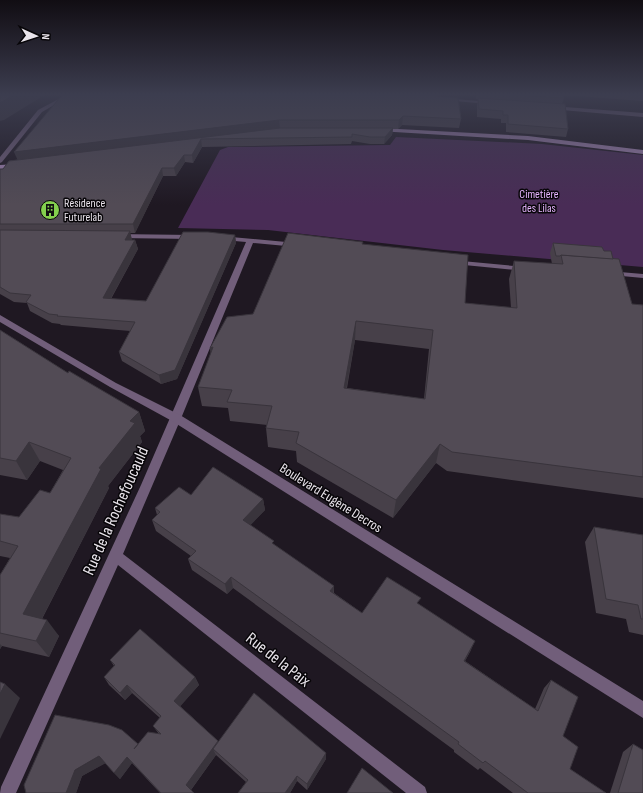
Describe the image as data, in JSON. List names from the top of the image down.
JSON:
{
  "streets": {
    "street": ["Boulevard Eugène Decros", "Rue de la Rochefoucauld", "Rue de la Paix"]
  },
  "crossings": [
    ["Boulevard Eugène Decros", "Rue de la Rochefoucauld"],
    ["Rue de la Rochefoucauld", "Rue de la Paix"]
  ],
  "parks": ["Cimetière des Lilas"],
  "places": {
    "building": ["Résidence Futurelab"]
  },
  "north": "right"
}
